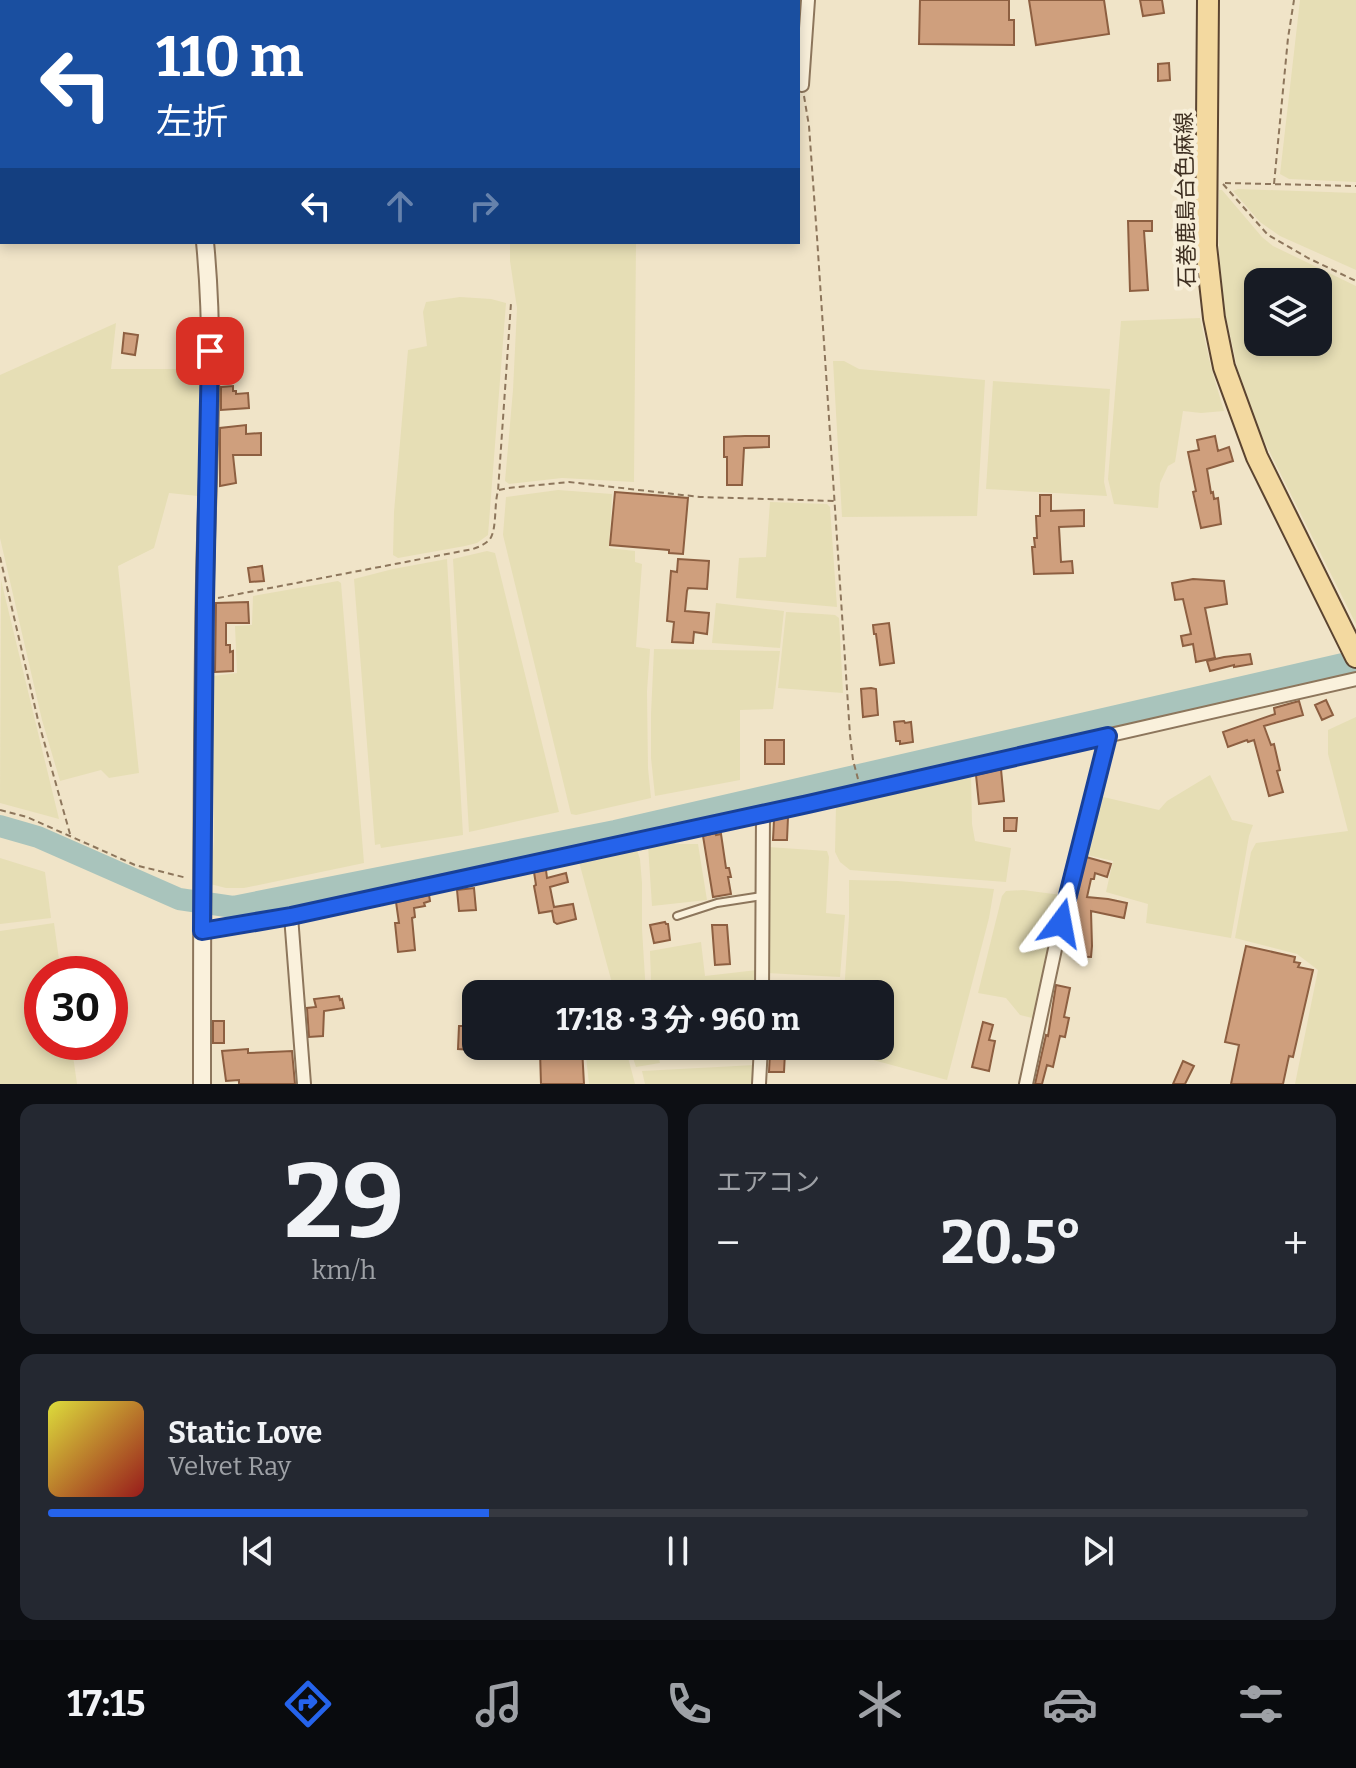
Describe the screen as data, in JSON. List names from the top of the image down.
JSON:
{
  "streets": {
    "main road": ["石巻鹿島台色麻線"]
  },
  "page": {
    "turn": ["110 m", "左折"],
    "limit": "30",
    "trip": "17:18 · 3 分 · 960 m",
    "tile": [
      ["29", "km/h"],
      "エアコン"
    ],
    "heat": ["−", "20.5°", "+"],
    "song": ["Static Love", "Velvet Ray"],
    "tabs": "17:15"
  }
}
